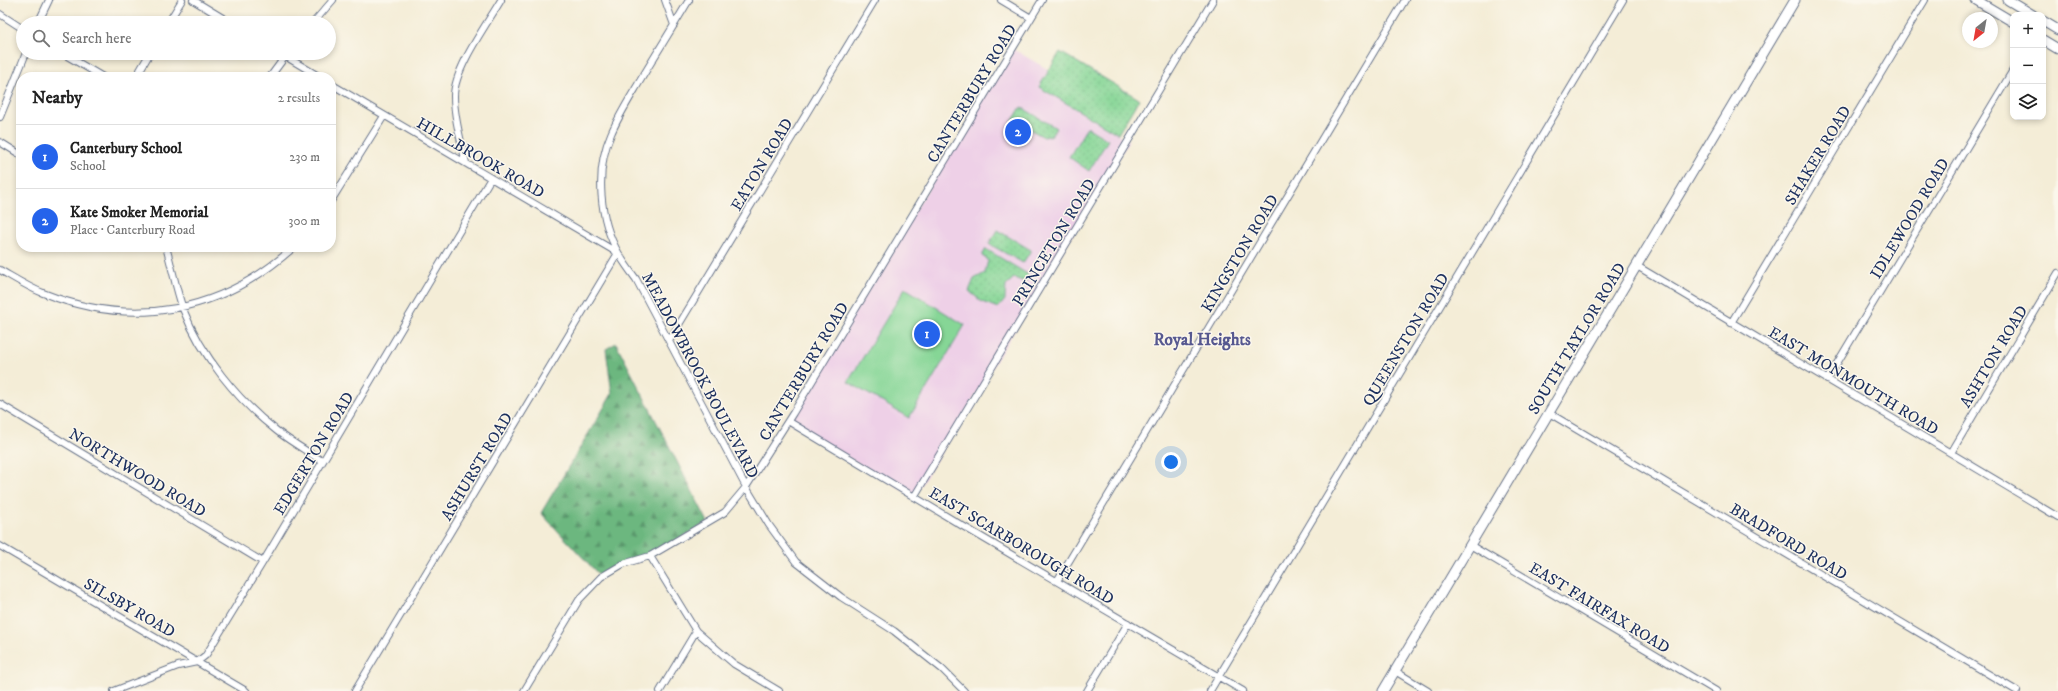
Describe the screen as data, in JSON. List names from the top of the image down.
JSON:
{
  "streets": {
    "main road": ["SOUTH TAYLOR ROAD"],
    "street": [
      "CANTERBURY ROAD",
      "SHAKER ROAD",
      "HILLBROOK ROAD",
      "EATON ROAD",
      "IDLEWOOD ROAD",
      "PRINCETON ROAD",
      "KINGSTON ROAD",
      "QUEENSTON ROAD",
      "ASHTON ROAD",
      "MEADOWBROOK BOULEVARD",
      "EAST MONMOUTH ROAD",
      "EDGERTON ROAD",
      "ASHURST ROAD",
      "NORTHWOOD ROAD",
      "BRADFORD ROAD",
      "EAST SCARBOROUGH ROAD",
      "SILSBY ROAD",
      "EAST FAIRFAX ROAD"
    ]
  },
  "crossings": [
    ["CANTERBURY ROAD", "MEADOWBROOK BOULEVARD"],
    ["CANTERBURY ROAD", "EAST SCARBOROUGH ROAD"],
    ["SHAKER ROAD", "EAST MONMOUTH ROAD"],
    ["HILLBROOK ROAD", "MEADOWBROOK BOULEVARD"],
    ["HILLBROOK ROAD", "EDGERTON ROAD"],
    ["HILLBROOK ROAD", "ASHURST ROAD"],
    ["EATON ROAD", "MEADOWBROOK BOULEVARD"],
    ["IDLEWOOD ROAD", "EAST MONMOUTH ROAD"],
    ["PRINCETON ROAD", "EAST SCARBOROUGH ROAD"],
    ["KINGSTON ROAD", "EAST SCARBOROUGH ROAD"],
    ["SOUTH TAYLOR ROAD", "EAST MONMOUTH ROAD"],
    ["SOUTH TAYLOR ROAD", "BRADFORD ROAD"],
    ["SOUTH TAYLOR ROAD", "EAST FAIRFAX ROAD"],
    ["QUEENSTON ROAD", "EAST SCARBOROUGH ROAD"],
    ["ASHTON ROAD", "EAST MONMOUTH ROAD"],
    ["MEADOWBROOK BOULEVARD", "ASHURST ROAD"],
    ["EDGERTON ROAD", "NORTHWOOD ROAD"],
    ["EDGERTON ROAD", "SILSBY ROAD"]
  ],
  "districts": ["Royal Heights"],
  "north": "bottom left",
  "page": {
    "map_buttons": ["+", "−"],
    "search": "Search here",
    "heading": ["Nearby", "2 results"],
    "pins": ["2", "1"],
    "list": [
      {
        "mark": "1",
        "name": "Canterbury School",
        "note": "School",
        "value": "230 m"
      },
      {
        "mark": "2",
        "name": "Kate Smoker Memorial",
        "note": "Place · Canterbury Road",
        "value": "300 m"
      }
    ]
  }
}
